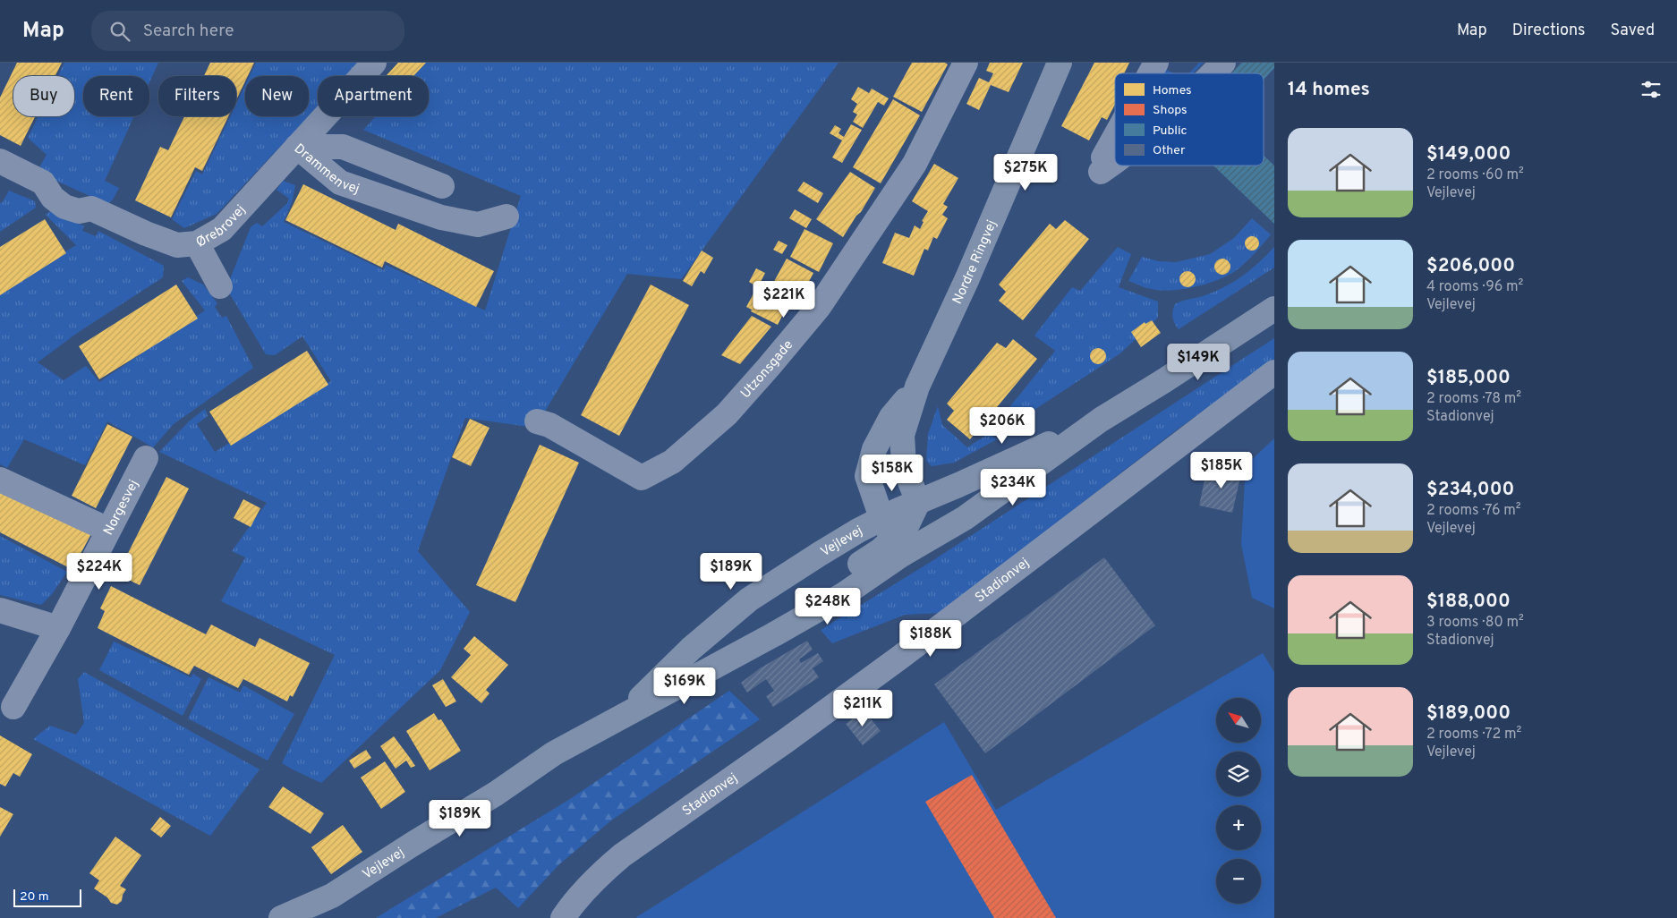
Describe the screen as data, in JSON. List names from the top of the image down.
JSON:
{
  "streets": {
    "main road": ["Nordre Ringvej", "Vejlevej"],
    "street": [
      "Drammenvej",
      "Ørebrovej",
      "Utzonsgade",
      "Norgesvej",
      "Stadionvej"
    ]
  },
  "crossings": [
    ["Drammenvej", "Ørebrovej"],
    ["Nordre Ringvej", "Vejlevej"]
  ],
  "legend": [
    "Homes",
    "Shops",
    "Public",
    "Other"
  ],
  "scale_bar": "20 m",
  "north": "top left",
  "page": {
    "header": "Map",
    "search": "Search here",
    "nav": ["Map", "Directions", "Saved"],
    "heading": "14 homes",
    "chip": [
      "Buy",
      "Rent",
      "Filters",
      "New",
      "Apartment"
    ],
    "list": [
      {
        "name": "$149,000",
        "note": "2 rooms · 60 m² · Vejlevej"
      },
      {
        "name": "$206,000",
        "note": "4 rooms · 96 m² · Vejlevej"
      },
      {
        "name": "$185,000",
        "note": "2 rooms · 78 m² · Stadionvej"
      },
      {
        "name": "$234,000",
        "note": "2 rooms · 76 m² · Vejlevej"
      },
      {
        "name": "$188,000",
        "note": "3 rooms · 80 m² · Stadionvej"
      },
      {
        "name": "$189,000",
        "note": "2 rooms · 72 m² · Vejlevej"
      }
    ],
    "price": [
      "$275K",
      "$221K",
      "$149K",
      "$206K",
      "$185K",
      "$158K",
      "$234K",
      "$224K",
      "$189K",
      "$248K",
      "$188K",
      "$169K",
      "$211K",
      "$189K"
    ],
    "map_buttons": ["+", "−"],
    "scale": "20 m"
  }
}
